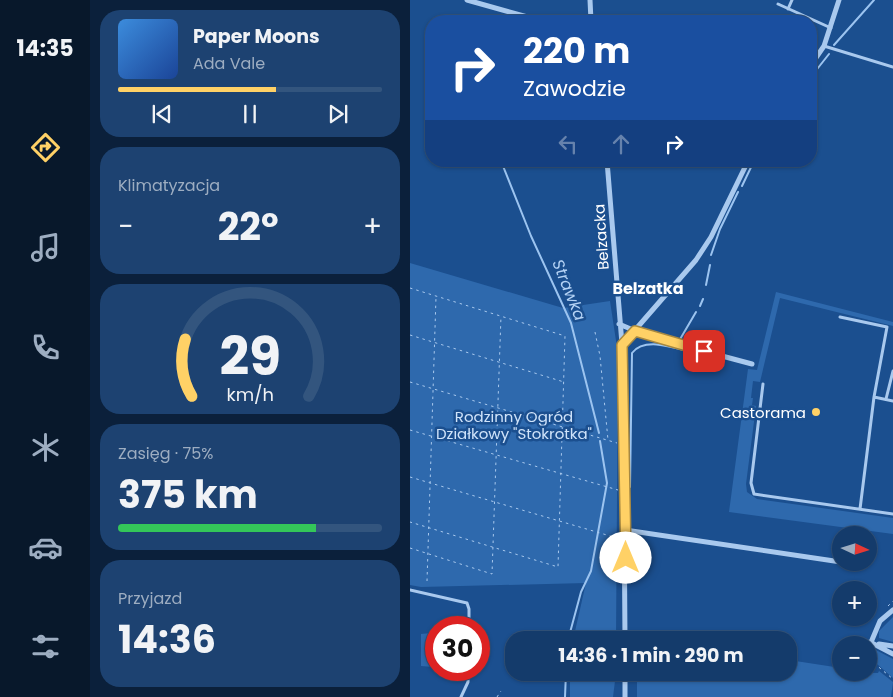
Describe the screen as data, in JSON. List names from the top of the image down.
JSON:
{
  "streets": {
    "street": ["Belzacka"]
  },
  "districts": ["Belzatka"],
  "water": ["Strawka"],
  "parks": ["Rodzinny Ogród Działkowy \"Stokrotka\""],
  "places": ["Castorama"],
  "north": "right",
  "page": {
    "tabs": "14:35",
    "turn": ["220 m", "Zawodzie"],
    "song": ["Paper Moons", "Ada Vale"],
    "tile": [
      "Klimatyzacja",
      ["Zasięg · 75%", "375 km"],
      ["Przyjazd", "14:36"]
    ],
    "heat": ["−", "22°", "+"],
    "map_buttons": ["+", "−"],
    "limit": "30",
    "trip": "14:36 · 1 min · 290 m",
    "gauge": ["29", "km/h"]
  }
}
